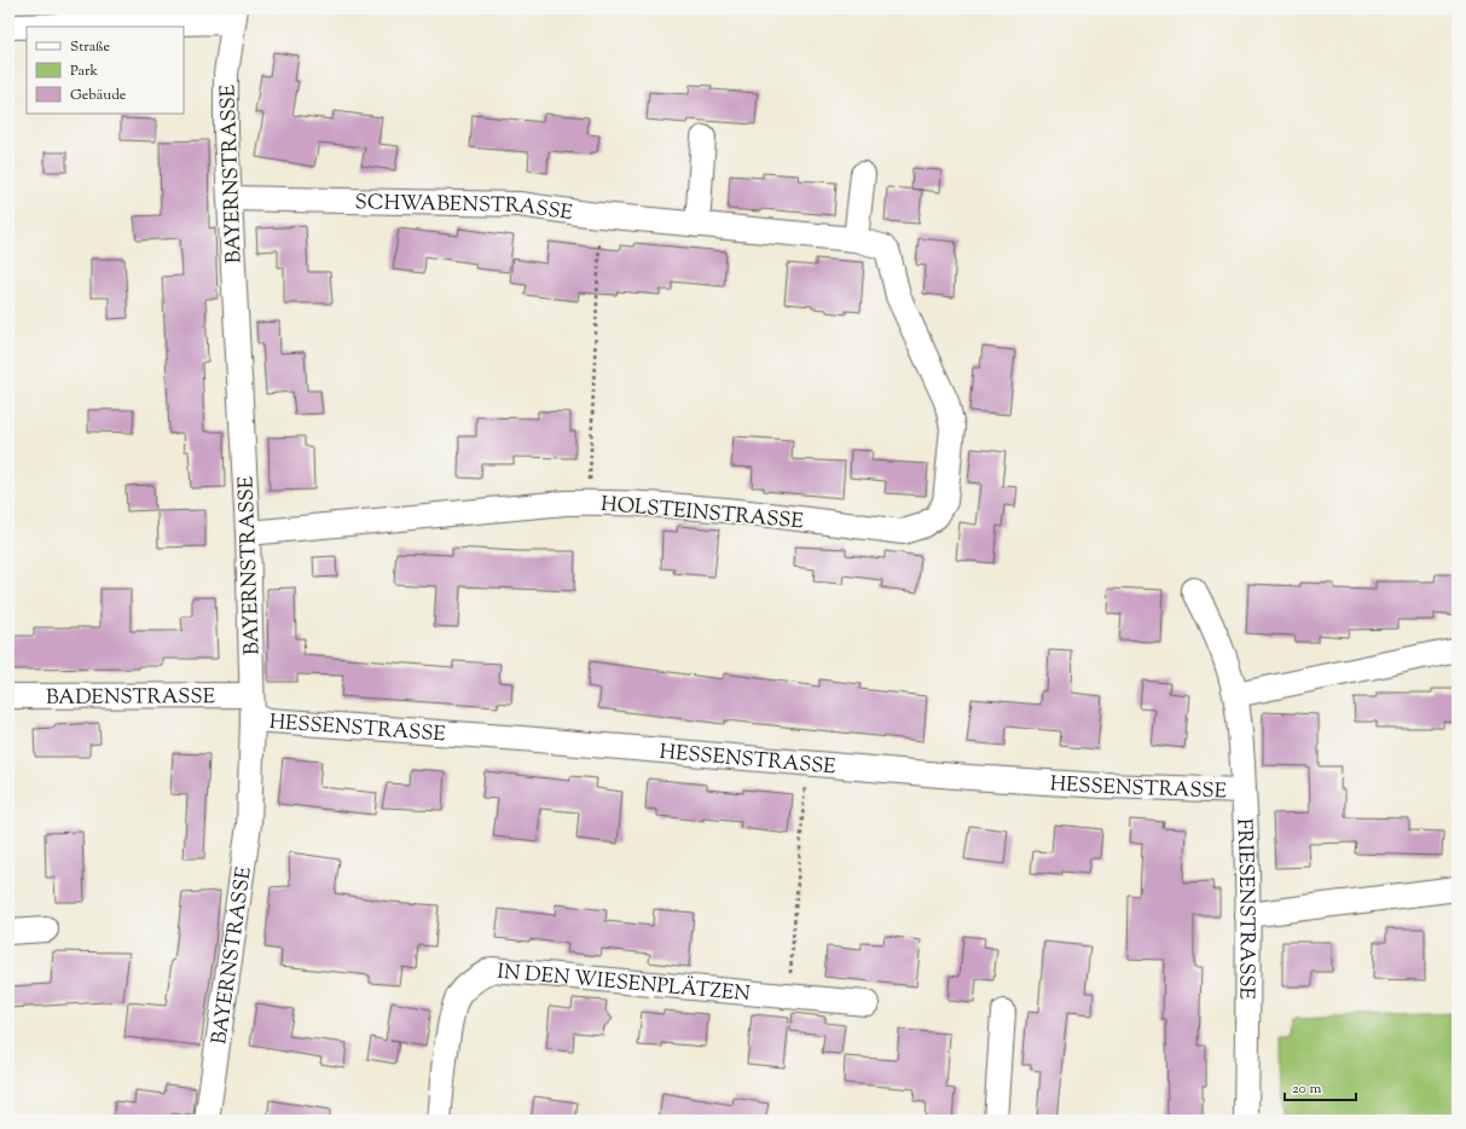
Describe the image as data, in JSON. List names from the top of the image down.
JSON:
{
  "streets": {
    "street": [
      "BAYERNSTRASSE",
      "SCHWABENSTRASSE",
      "HOLSTEINSTRASSE",
      "BADENSTRASSE",
      "HESSENSTRASSE",
      "FRIESENSTRASSE",
      "IN DEN WIESENPLÄTZEN"
    ]
  },
  "crossings": [
    ["BAYERNSTRASSE", "SCHWABENSTRASSE"],
    ["BAYERNSTRASSE", "HOLSTEINSTRASSE"],
    ["BAYERNSTRASSE", "BADENSTRASSE"],
    ["BAYERNSTRASSE", "HESSENSTRASSE"],
    ["SCHWABENSTRASSE", "HOLSTEINSTRASSE"],
    ["HESSENSTRASSE", "FRIESENSTRASSE"]
  ],
  "legend": ["Straße", "Park", "Gebäude"],
  "scale_bar": "20 m"
}
